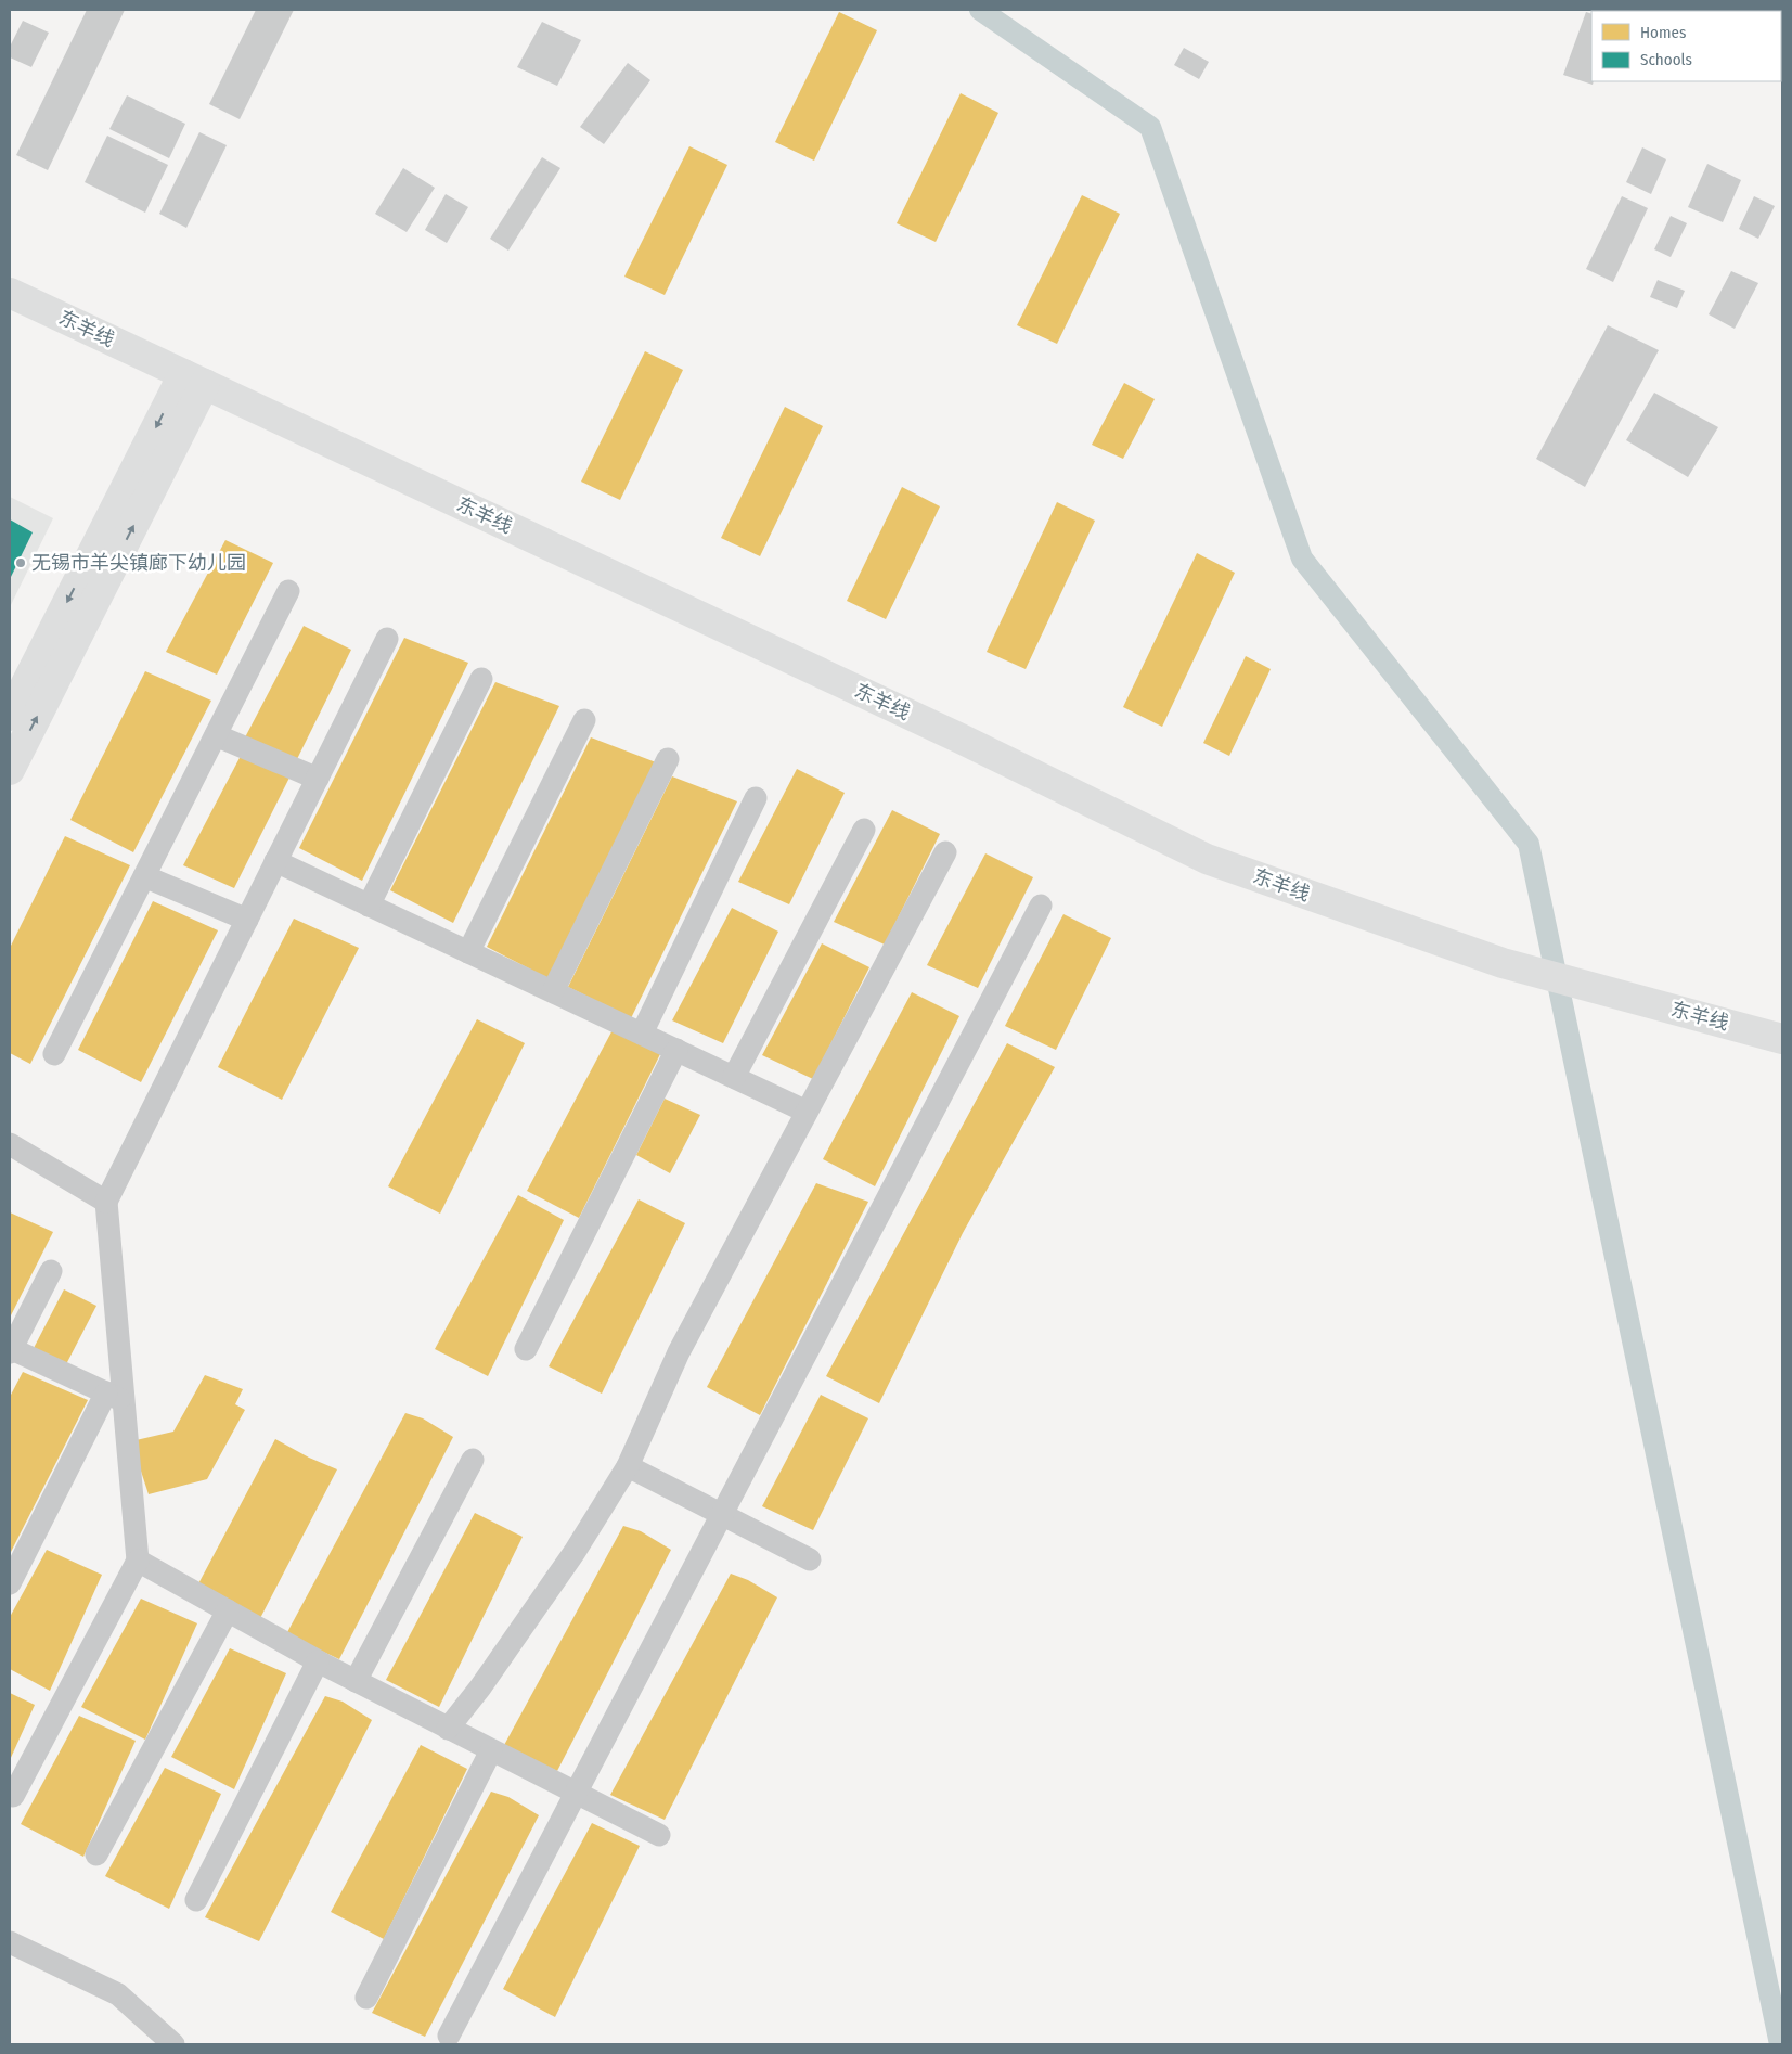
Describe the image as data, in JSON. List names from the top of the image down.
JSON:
{
  "streets": {
    "main road": ["东羊线"]
  },
  "places": ["无锡市羊尖镇廊下幼儿园"],
  "legend": ["Homes", "Schools"]
}
